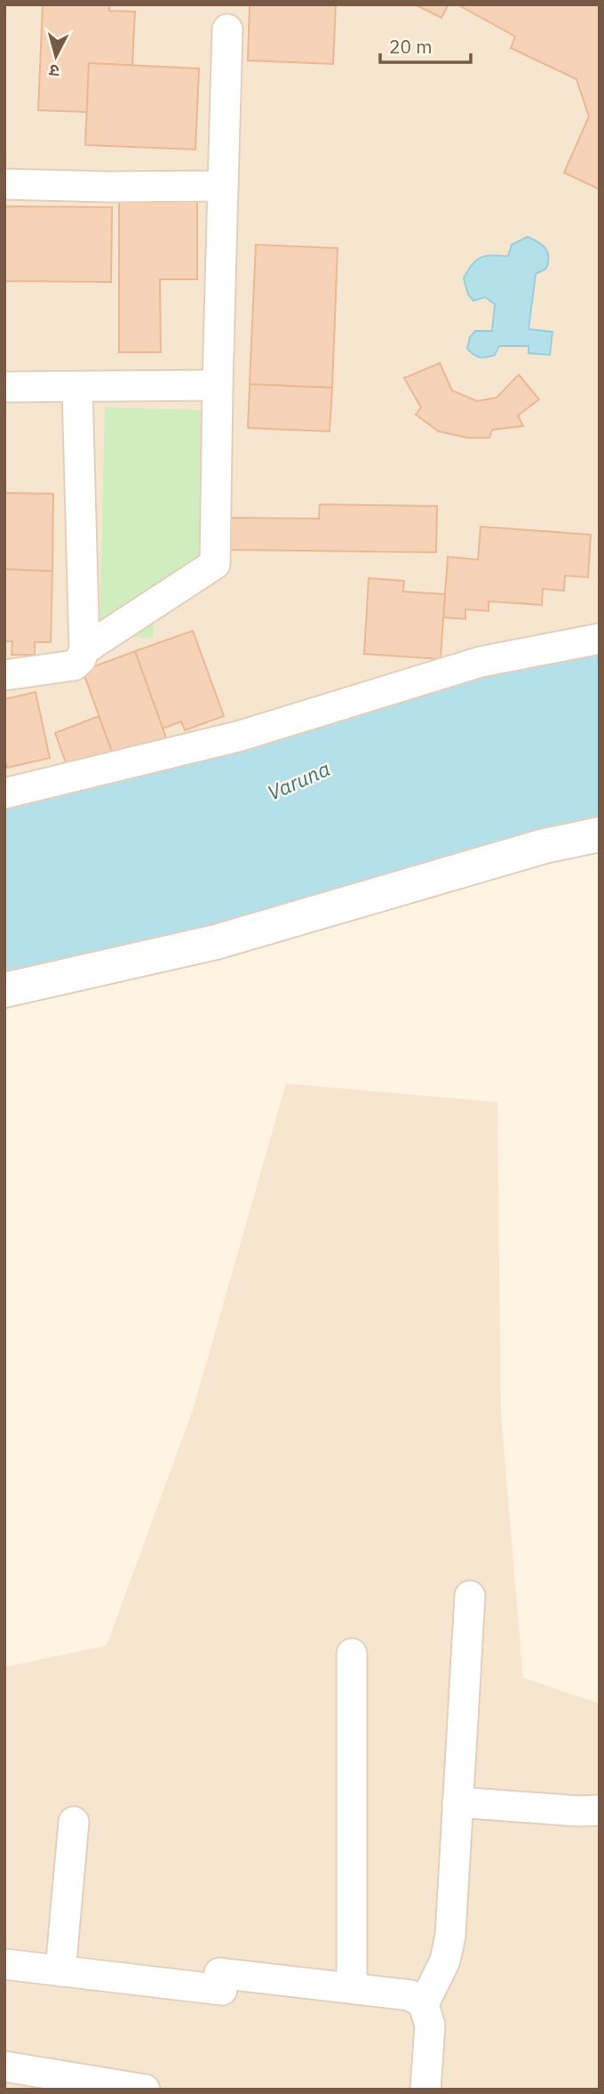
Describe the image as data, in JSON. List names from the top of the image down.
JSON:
{
  "water": ["Varuna"],
  "scale_bar": "20 m",
  "north": "bottom"
}
